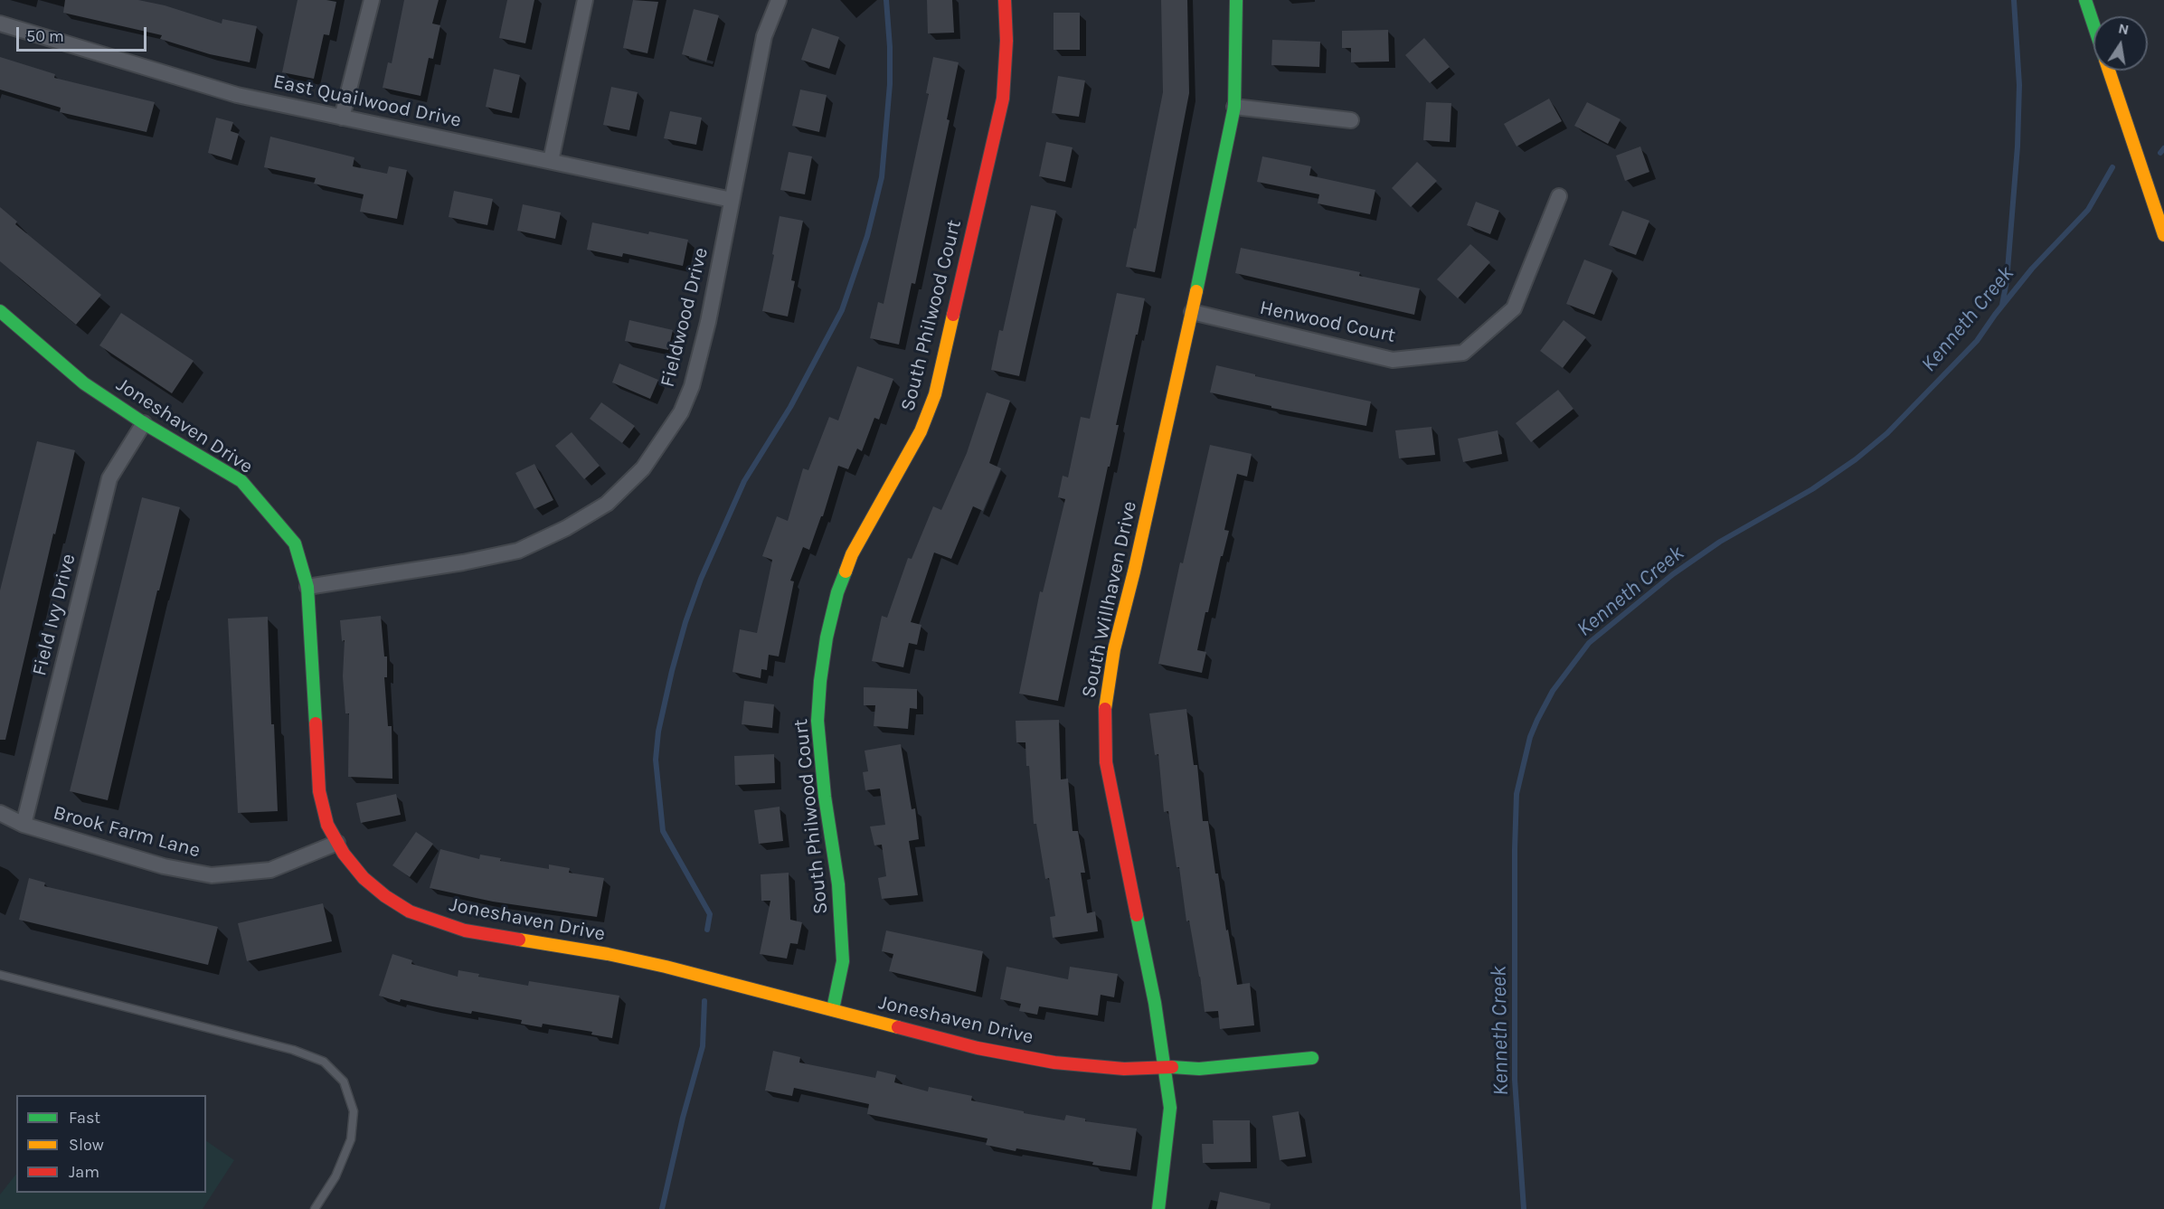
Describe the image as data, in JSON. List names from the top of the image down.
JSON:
{
  "streets": {
    "street": [
      "East Quailwood Drive",
      "South Philwood Court",
      "Fieldwood Drive",
      "Henwood Court",
      "Joneshaven Drive",
      "South Willhaven Drive",
      "Field Ivy Drive",
      "Brook Farm Lane"
    ]
  },
  "crossings": [
    ["East Quailwood Drive", "Fieldwood Drive"],
    ["South Philwood Court", "Joneshaven Drive"],
    ["Fieldwood Drive", "Joneshaven Drive"],
    ["Henwood Court", "South Willhaven Drive"],
    ["Joneshaven Drive", "South Willhaven Drive"],
    ["Joneshaven Drive", "Field Ivy Drive"],
    ["Joneshaven Drive", "Brook Farm Lane"],
    ["Field Ivy Drive", "Brook Farm Lane"]
  ],
  "water": ["Kenneth Creek"],
  "legend": ["Fast", "Slow", "Jam"],
  "scale_bar": "50 m",
  "north": "top"
}
